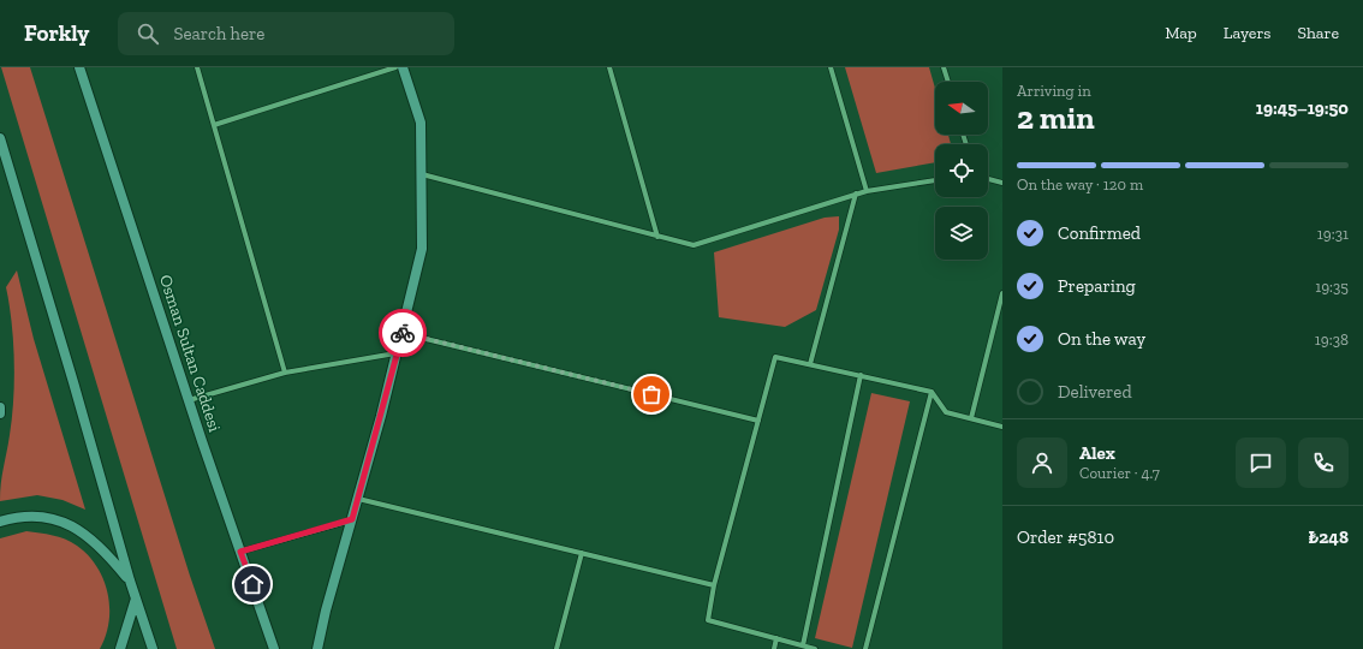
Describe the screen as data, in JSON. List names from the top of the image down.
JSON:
{
  "streets": {
    "street": ["Osman Sultan Caddesi"]
  },
  "north": "left",
  "page": {
    "header": "Forkly",
    "search": "Search here",
    "nav": ["Map", "Layers", "Share"],
    "heading": ["2 min", "Arriving in", "19:45–19:50"],
    "panel": [
      "Alex",
      "Courier · 4.7",
      "Order #5810",
      "₺248"
    ],
    "bar": "On the way · 120 m",
    "list": [
      ["Confirmed", "19:31"],
      ["Preparing", "19:35"],
      ["On the way", "19:38"],
      "Delivered"
    ]
  }
}
